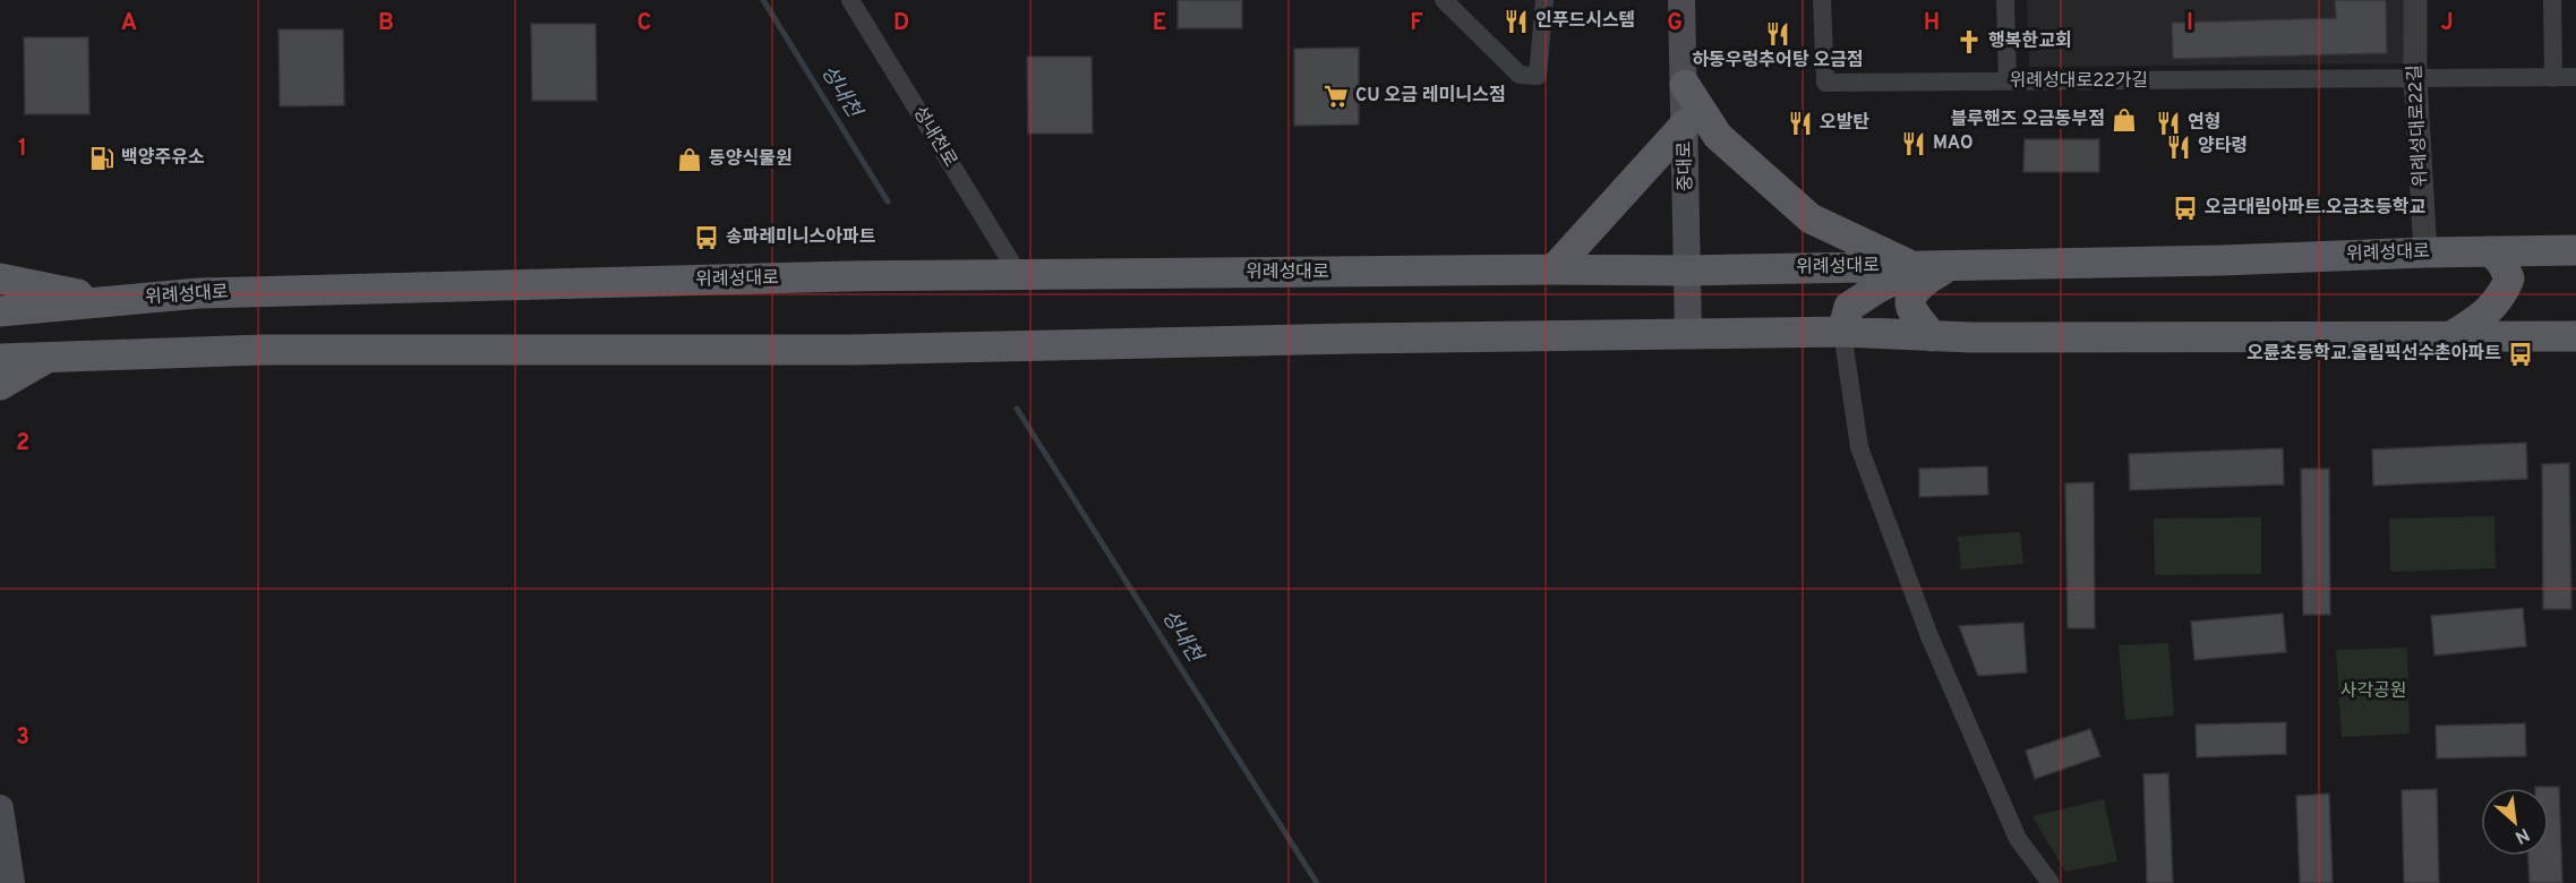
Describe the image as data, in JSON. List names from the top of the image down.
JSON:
{
  "streets": {
    "main road": ["중대로", "위례성대로"],
    "street": ["위례성대로22가길", "위례성대로22길", "성내천로"]
  },
  "crossings": [
    ["위례성대로22가길", "위례성대로22길"],
    ["위례성대로22길", "위례성대로"],
    ["성내천로", "위례성대로"],
    ["중대로", "위례성대로"]
  ],
  "water": ["성내천"],
  "parks": ["사각공원"],
  "places": {
    "restaurant": [
      "인푸드시스템",
      "하동우렁추어탕 오금점",
      "오발탄",
      "연형",
      "MAO",
      "양타령"
    ],
    "church": ["행복한교회"],
    "supermarket": ["CU 오금 레미니스점"],
    "shop": ["블루핸즈 오금동부점", "동양식물원"],
    "fuel station": ["백양주유소"],
    "bus stop": ["오금대림아파트.오금초등학교", "송파레미니스아파트", "오륜초등학교.올림픽선수촌아파트"]
  },
  "north": "bottom right",
  "grid": {
    "columns": [
      "A",
      "B",
      "C",
      "D",
      "E",
      "F",
      "G",
      "H",
      "I",
      "J"
    ],
    "rows": ["1", "2", "3"]
  }
}
